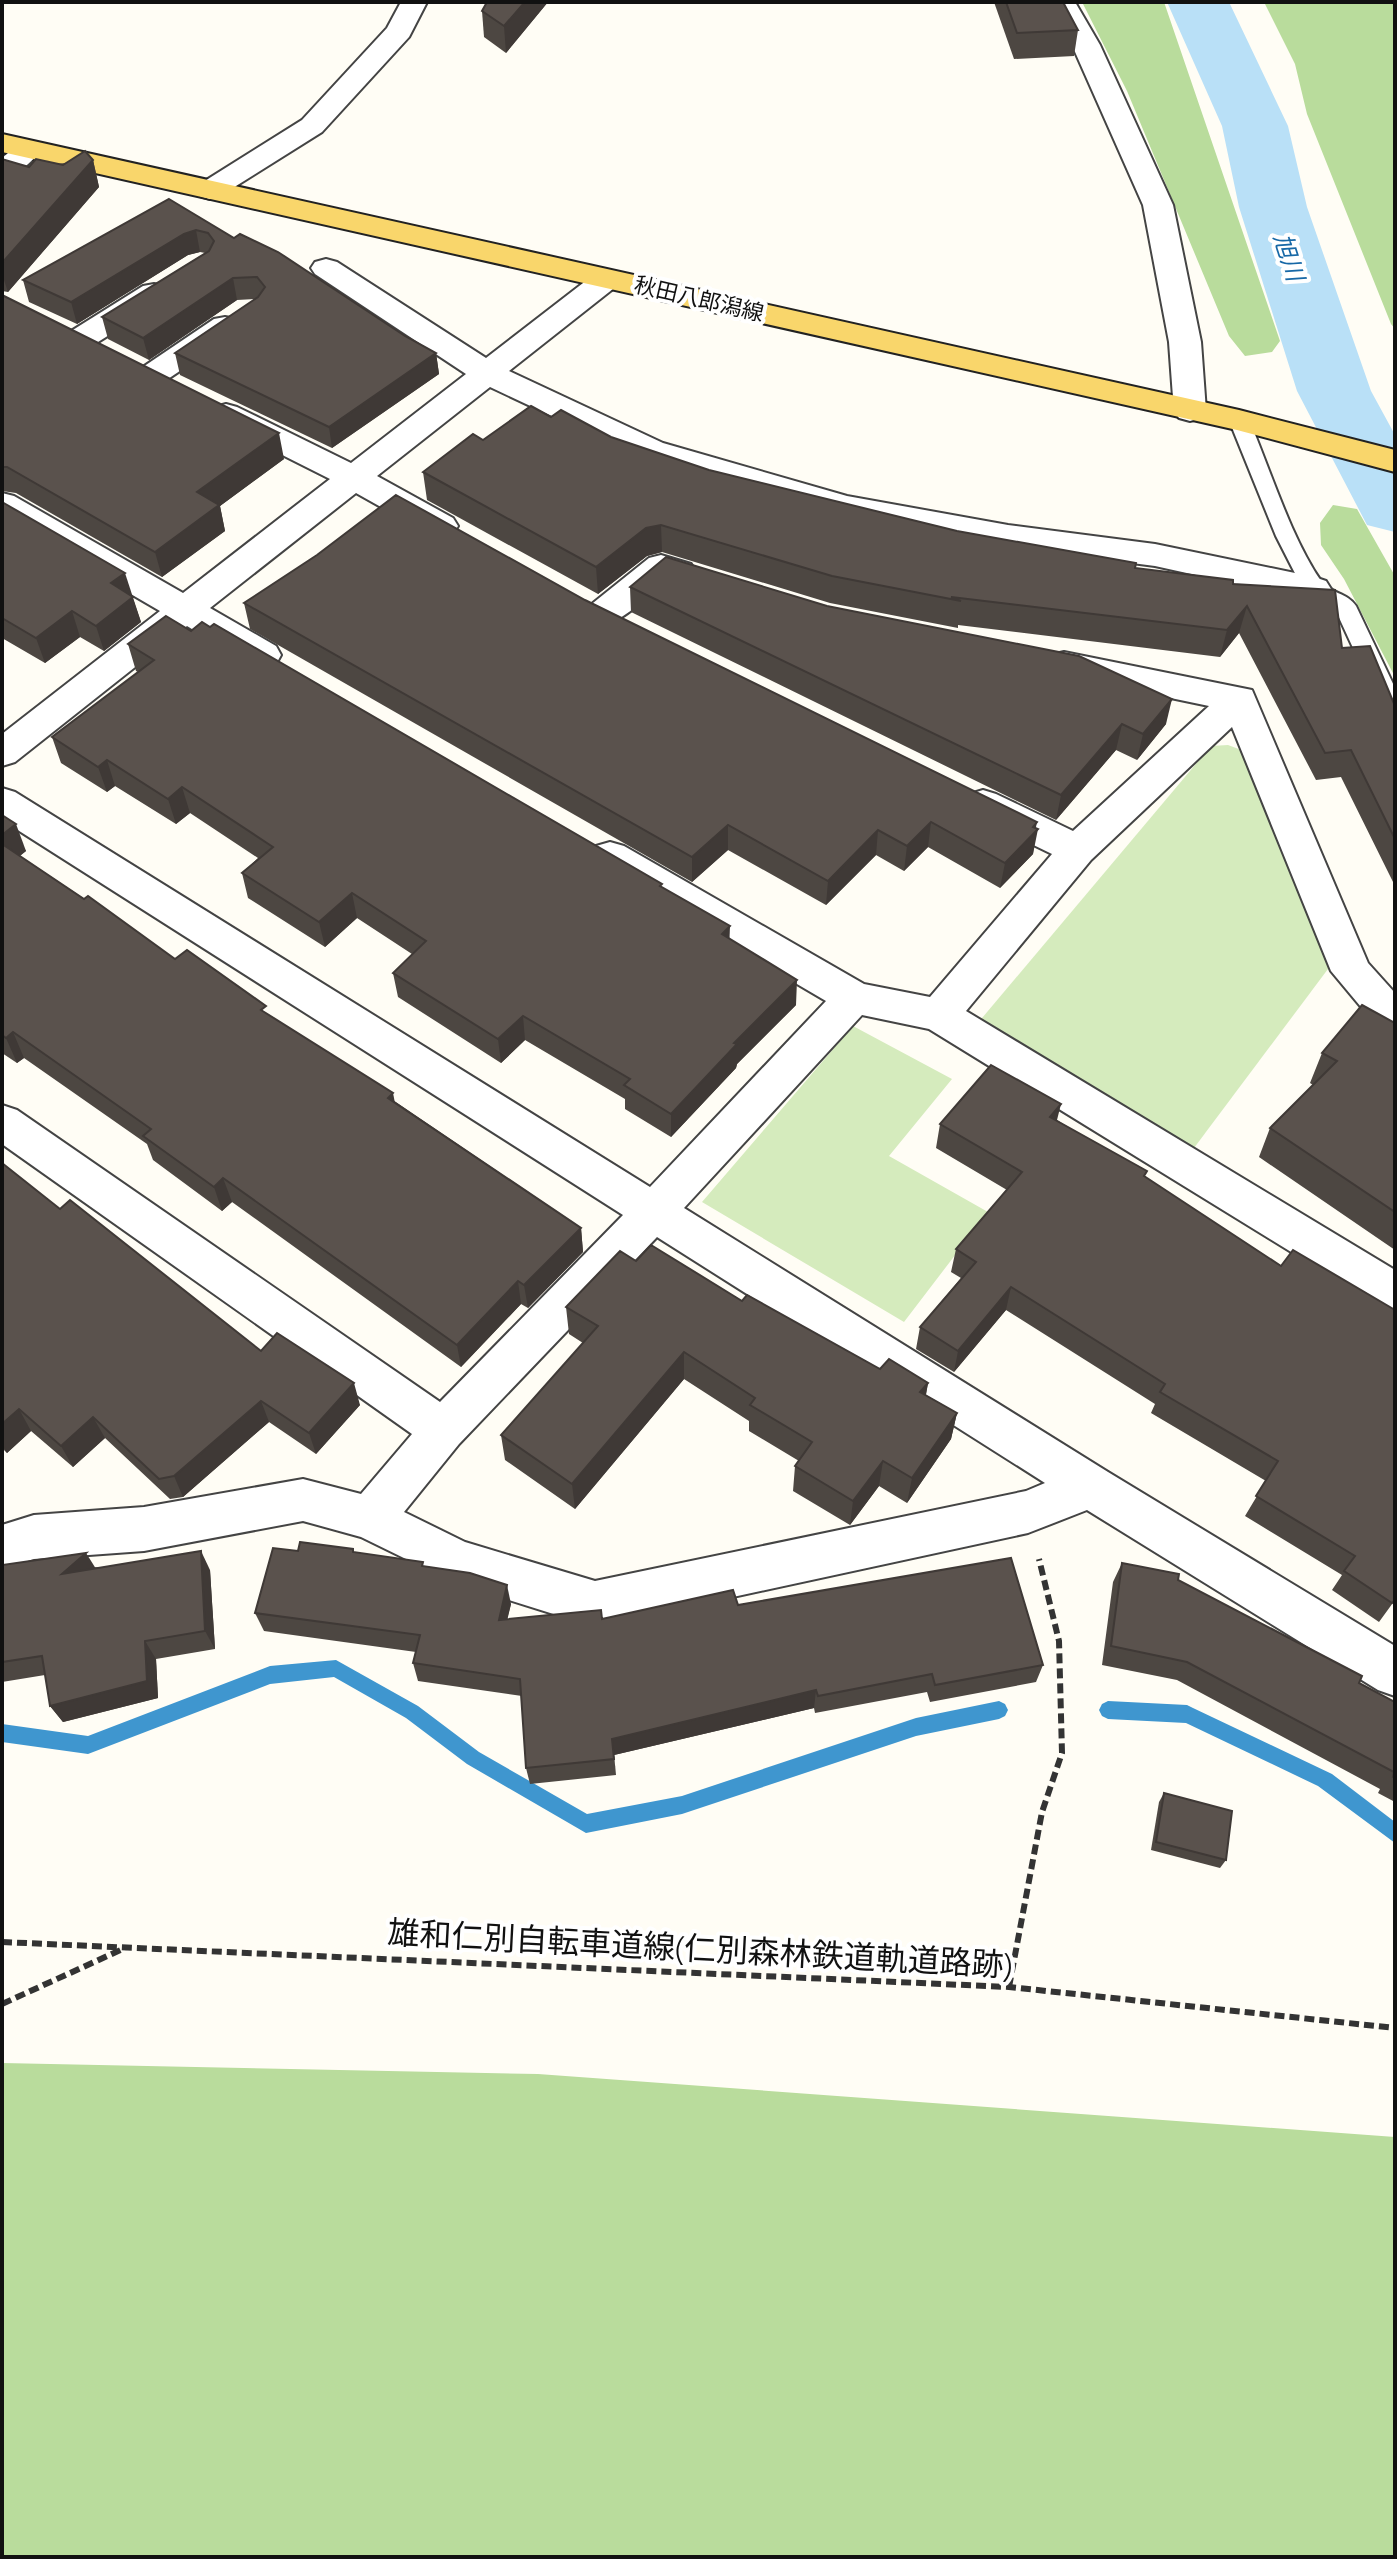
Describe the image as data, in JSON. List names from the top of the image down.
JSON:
{
  "streets": {
    "main road": ["秋田八郎潟線"],
    "path": ["雄和仁別自転車道線(仁別森林鉄道軌道路跡)"]
  },
  "water": ["旭川"]
}
